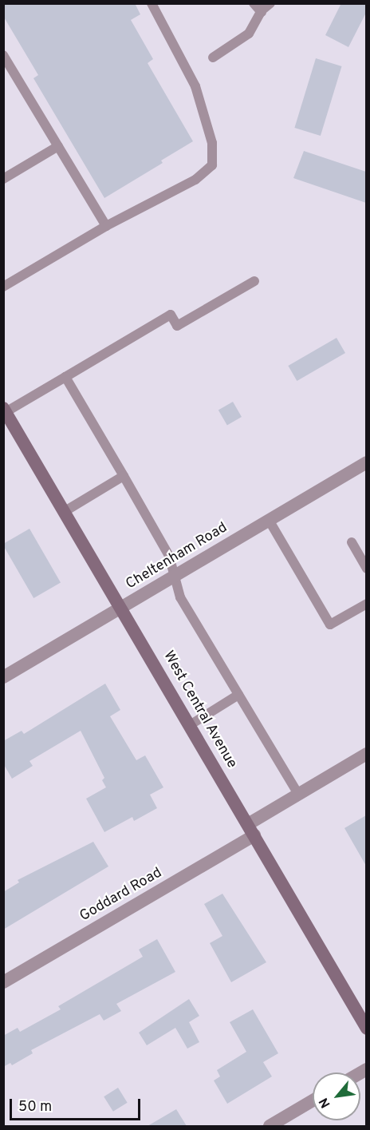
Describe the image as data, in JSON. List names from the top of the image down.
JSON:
{
  "streets": {
    "main road": ["West Central Avenue"],
    "street": ["Cheltenham Road", "Goddard Road"]
  },
  "crossings": [
    ["Cheltenham Road", "West Central Avenue"],
    ["West Central Avenue", "Goddard Road"]
  ],
  "scale_bar": "50 m",
  "north": "bottom left"
}
